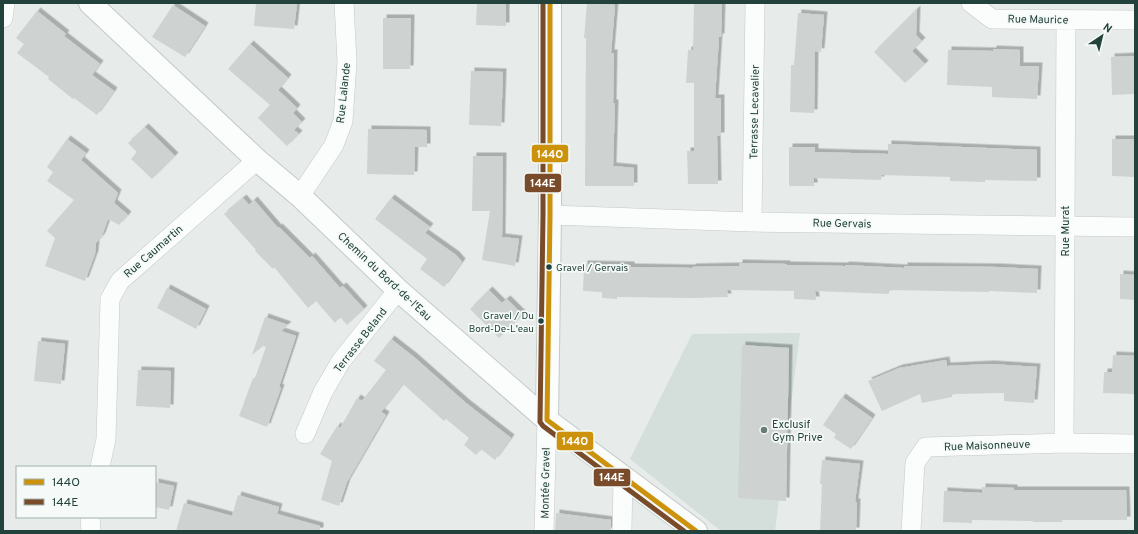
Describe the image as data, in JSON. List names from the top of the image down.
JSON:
{
  "streets": {
    "street": [
      "Rue Maurice",
      "Rue Lalande",
      "Terrasse Lecavalier",
      "Rue Gervais",
      "Rue Murat",
      "Rue Caumartin",
      "Chemin du Bord-de-l'Eau",
      "Terrasse Beland",
      "Rue Maisonneuve",
      "Montée Gravel"
    ]
  },
  "crossings": [
    ["Rue Maurice", "Rue Murat"],
    ["Rue Lalande", "Chemin du Bord-de-l'Eau"],
    ["Terrasse Lecavalier", "Rue Gervais"],
    ["Rue Gervais", "Rue Murat"],
    ["Rue Gervais", "Montée Gravel"],
    ["Rue Murat", "Rue Maisonneuve"],
    ["Rue Caumartin", "Chemin du Bord-de-l'Eau"],
    ["Chemin du Bord-de-l'Eau", "Terrasse Beland"],
    ["Chemin du Bord-de-l'Eau", "Montée Gravel"]
  ],
  "places": ["Gravel / Gervais", "Gravel / Du Bord-De-L'eau", "Exclusif Gym Prive"],
  "lines": ["transit line 144O", "transit line 144E"],
  "legend": ["144O", "144E"],
  "north": "top right"
}
